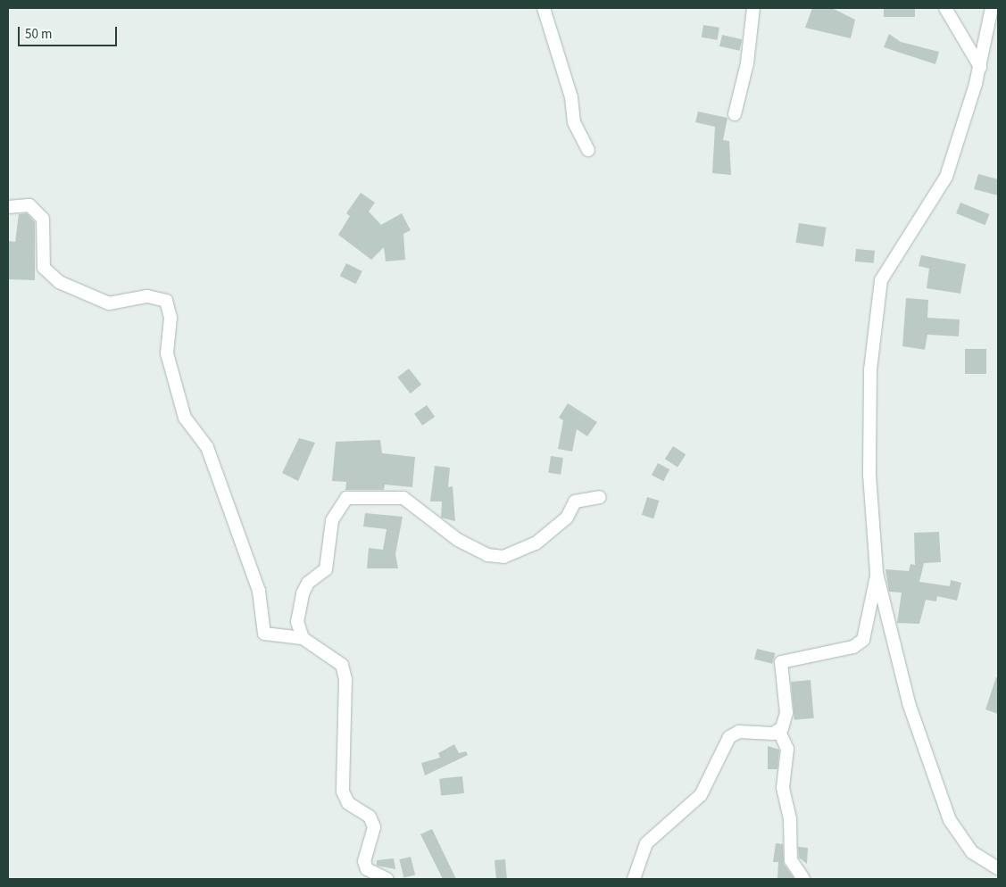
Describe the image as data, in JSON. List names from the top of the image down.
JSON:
{
  "scale_bar": "50 m"
}
